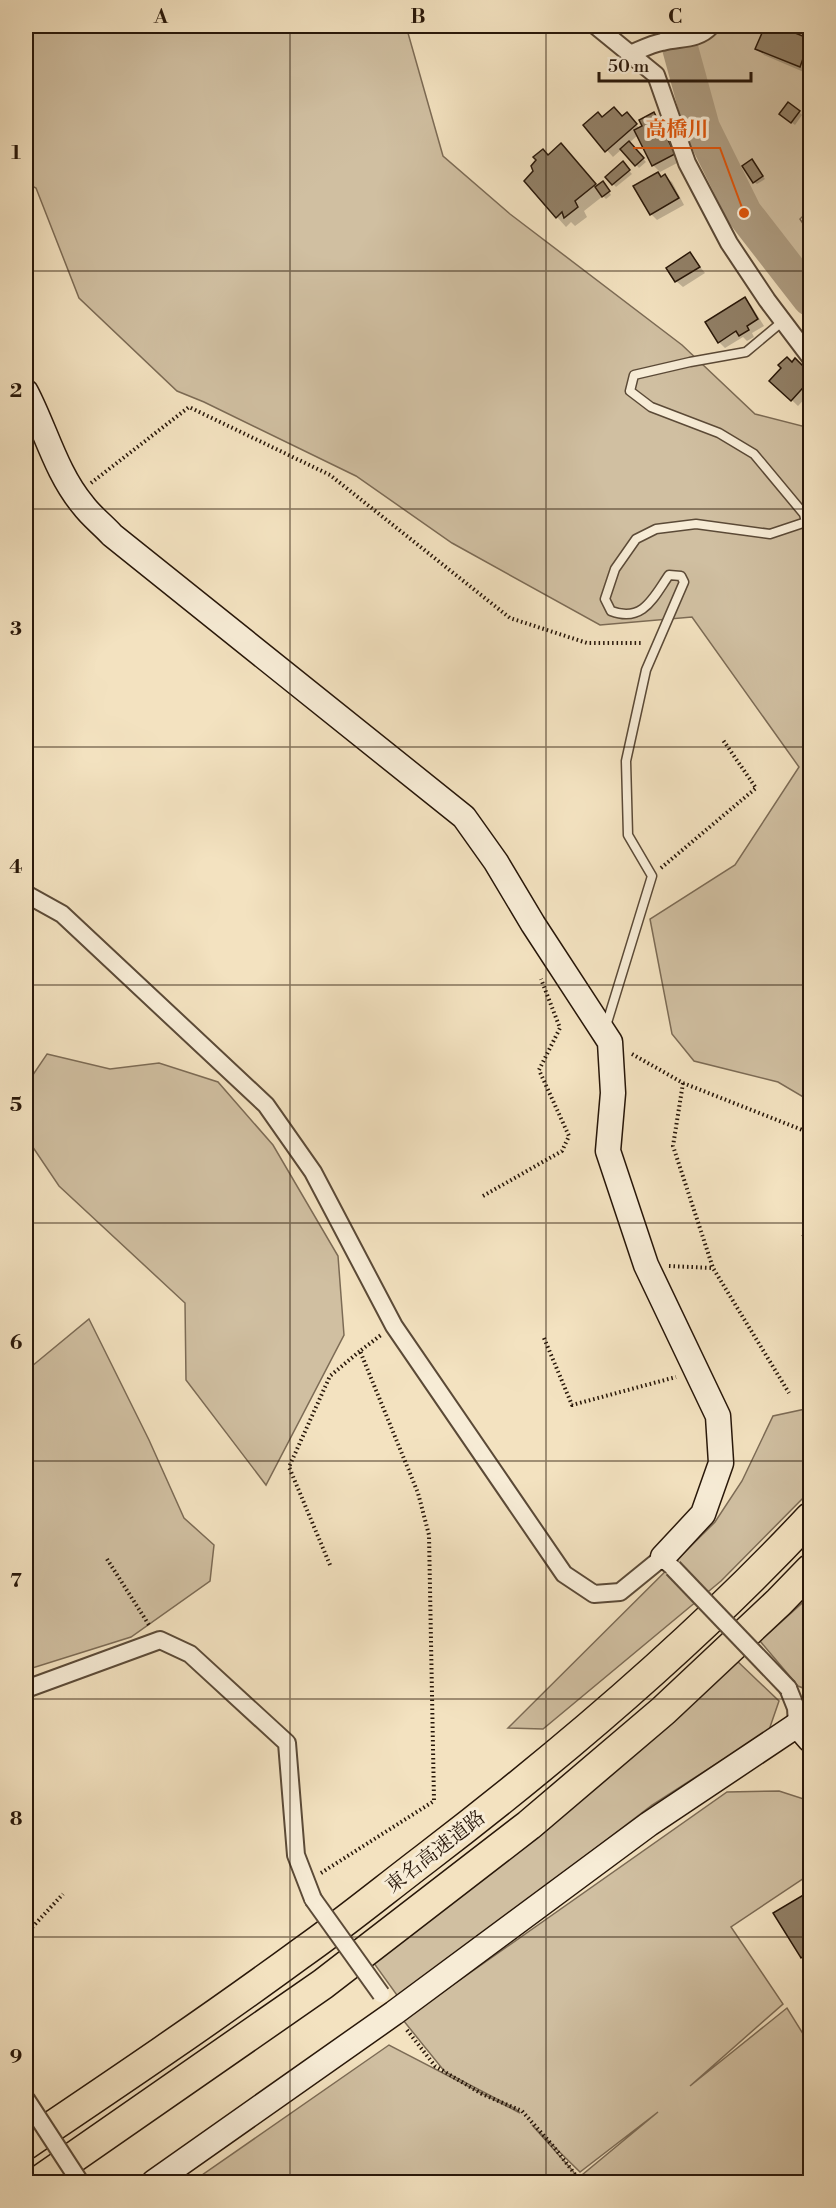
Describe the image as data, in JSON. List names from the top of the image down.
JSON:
{
  "streets": {
    "highway": ["東名高速道路"]
  },
  "places": ["高橋川"],
  "scale_bar": "50 m",
  "grid": {
    "columns": ["A", "B", "C"],
    "rows": [
      "1",
      "2",
      "3",
      "4",
      "5",
      "6",
      "7",
      "8",
      "9"
    ]
  }
}
